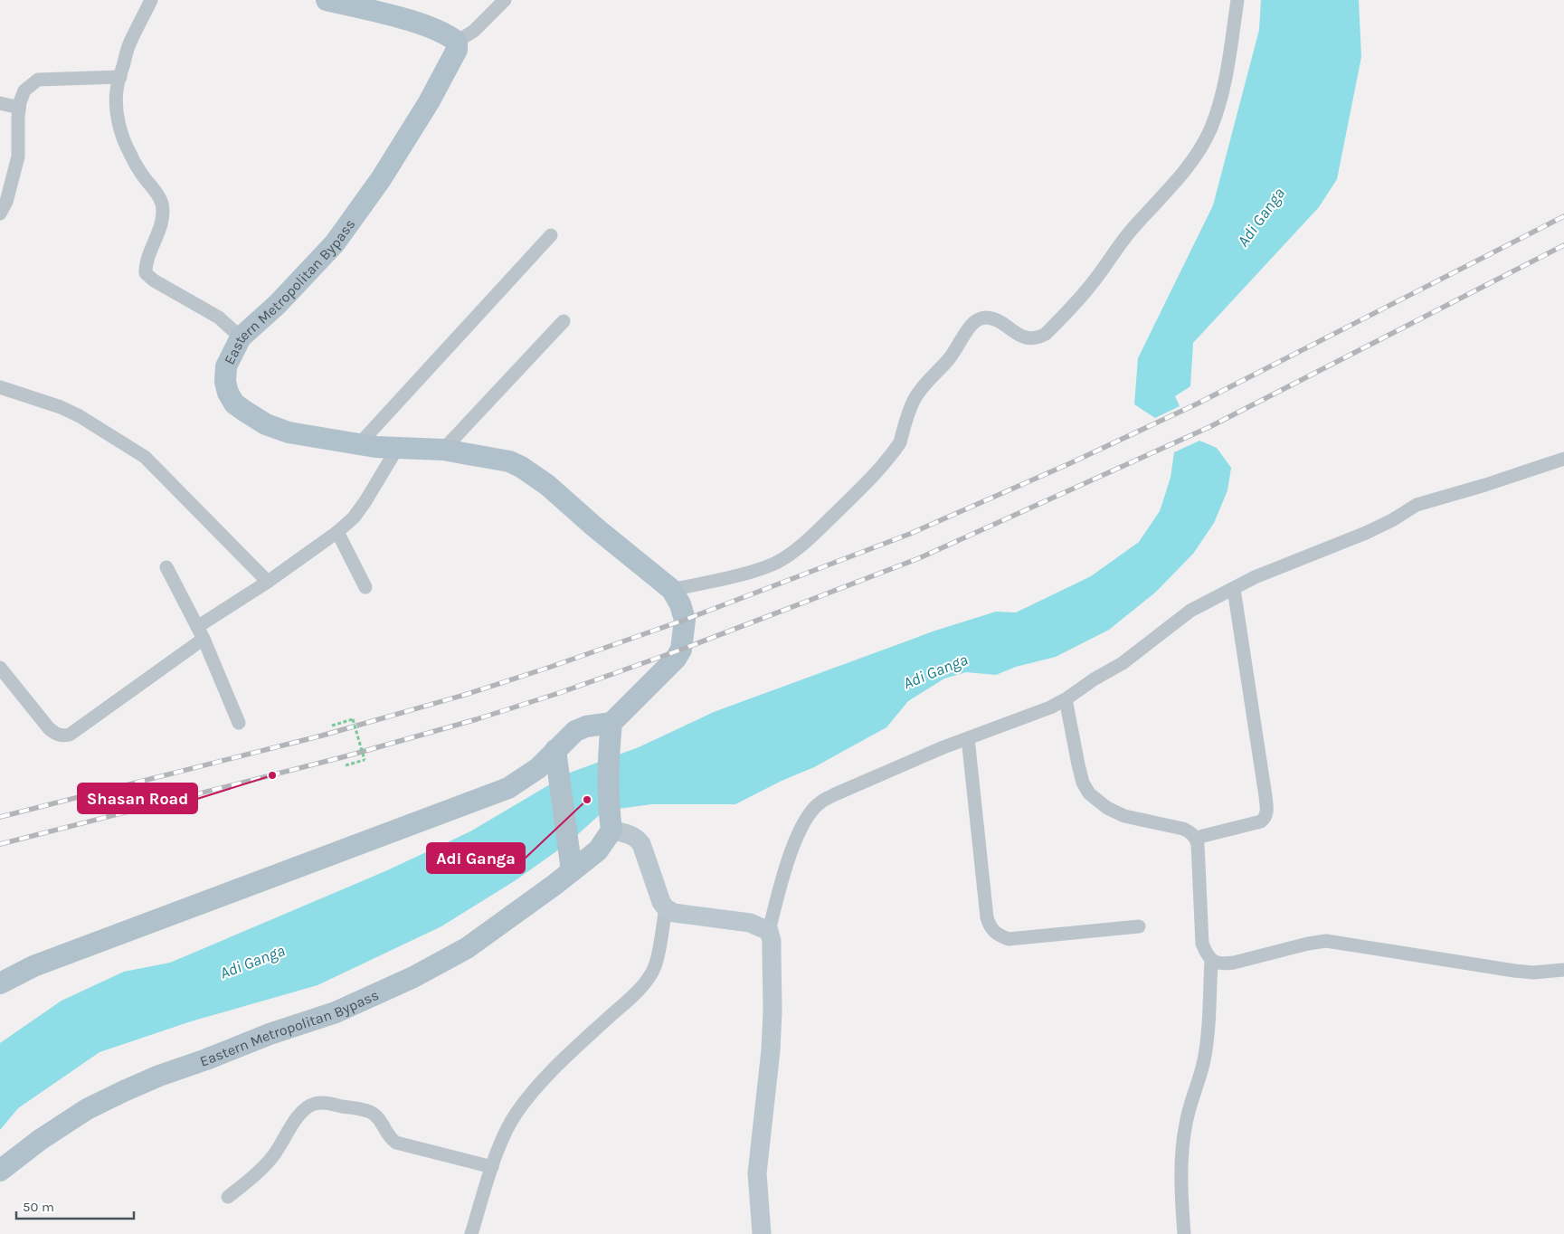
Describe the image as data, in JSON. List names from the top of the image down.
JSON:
{
  "streets": {
    "main road": ["Eastern Metropolitan Bypass"]
  },
  "water": ["Adi Ganga"],
  "places": ["Shasan Road", "Adi Ganga"],
  "scale_bar": "50 m"
}
